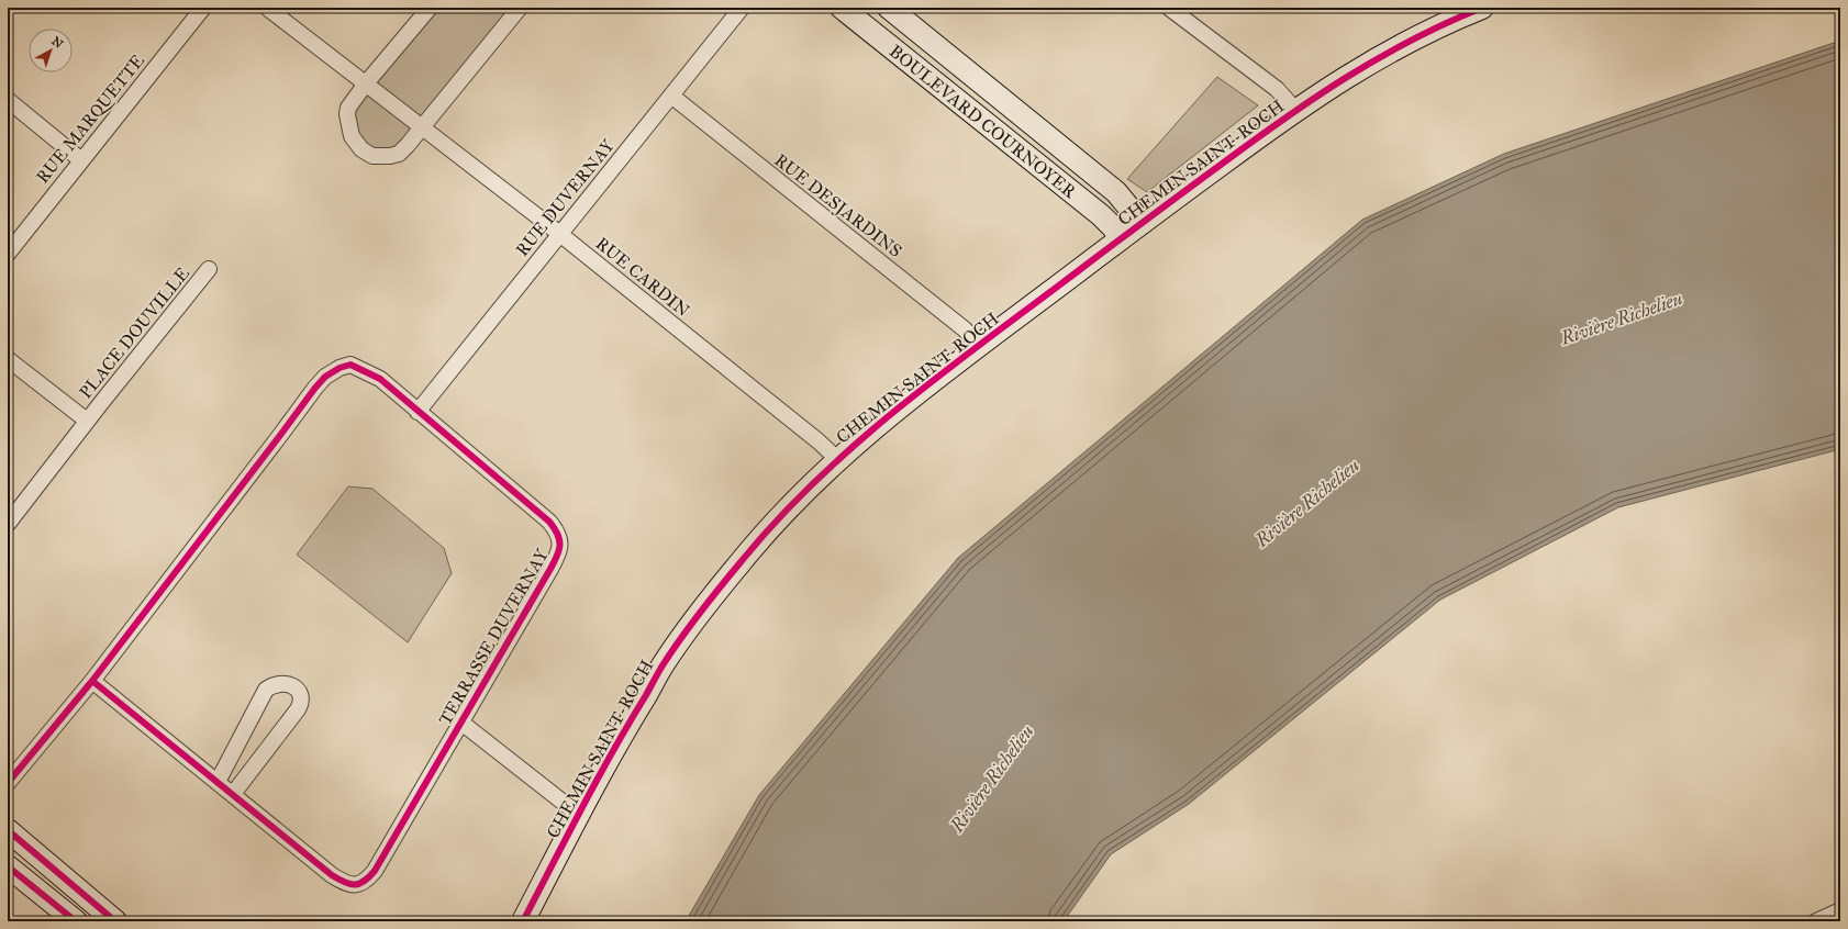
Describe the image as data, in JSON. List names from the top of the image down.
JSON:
{
  "streets": {
    "main road": ["BOULEVARD COURNOYER", "CHEMIN SAINT-ROCH"],
    "street": [
      "RUE MARQUETTE",
      "RUE DUVERNAY",
      "RUE DESJARDINS",
      "RUE CARDIN",
      "PLACE DOUVILLE",
      "TERRASSE DUVERNAY"
    ]
  },
  "crossings": [
    ["BOULEVARD COURNOYER", "CHEMIN SAINT-ROCH"],
    ["CHEMIN SAINT-ROCH", "RUE DESJARDINS"],
    ["CHEMIN SAINT-ROCH", "RUE CARDIN"],
    ["CHEMIN SAINT-ROCH", "TERRASSE DUVERNAY"],
    ["RUE DUVERNAY", "RUE DESJARDINS"],
    ["RUE DUVERNAY", "RUE CARDIN"],
    ["RUE DUVERNAY", "TERRASSE DUVERNAY"]
  ],
  "water": ["Rivière Richelieu"],
  "north": "top right"
}
